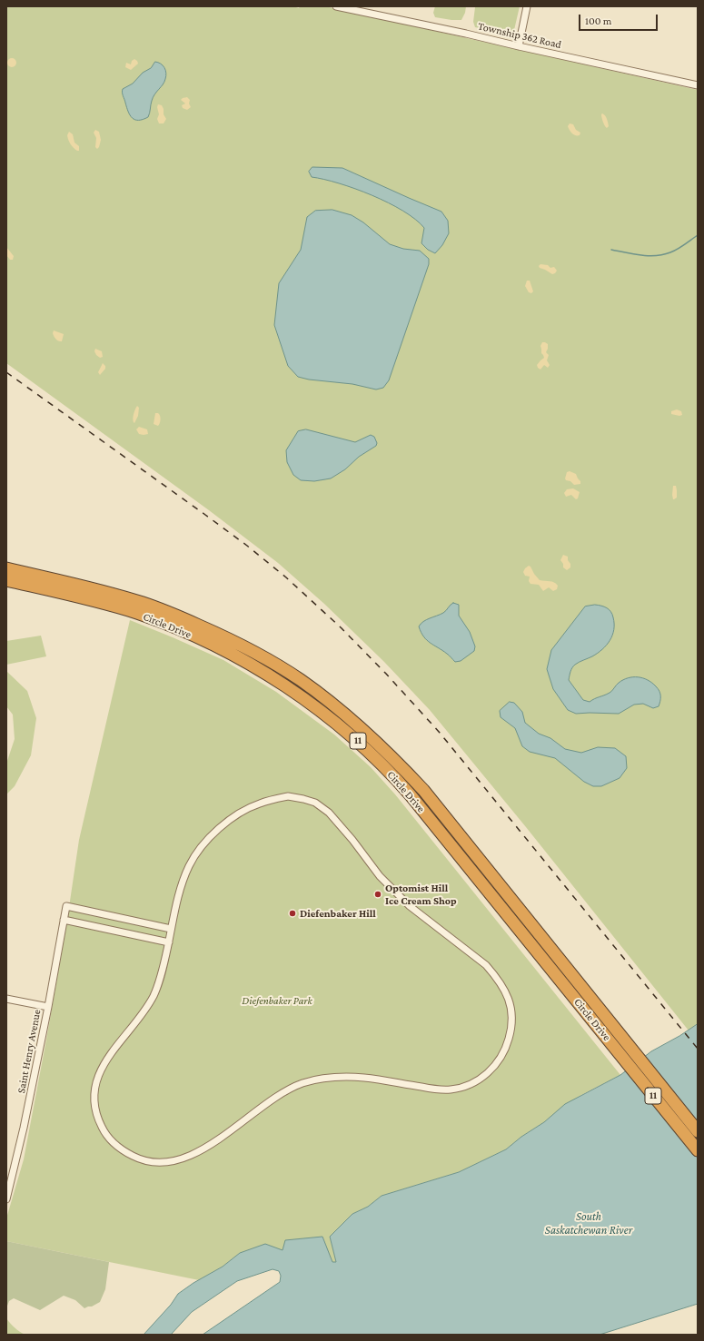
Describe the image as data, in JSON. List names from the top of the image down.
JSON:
{
  "streets": {
    "highway": ["Circle Drive", "11"],
    "street": ["Township 362 Road", "Saint Henry Avenue"]
  },
  "water": ["South Saskatchewan River"],
  "parks": ["Diefenbaker Park"],
  "places": ["Optomist Hill Ice Cream Shop", "Diefenbaker Hill"],
  "scale_bar": "100 m"
}
